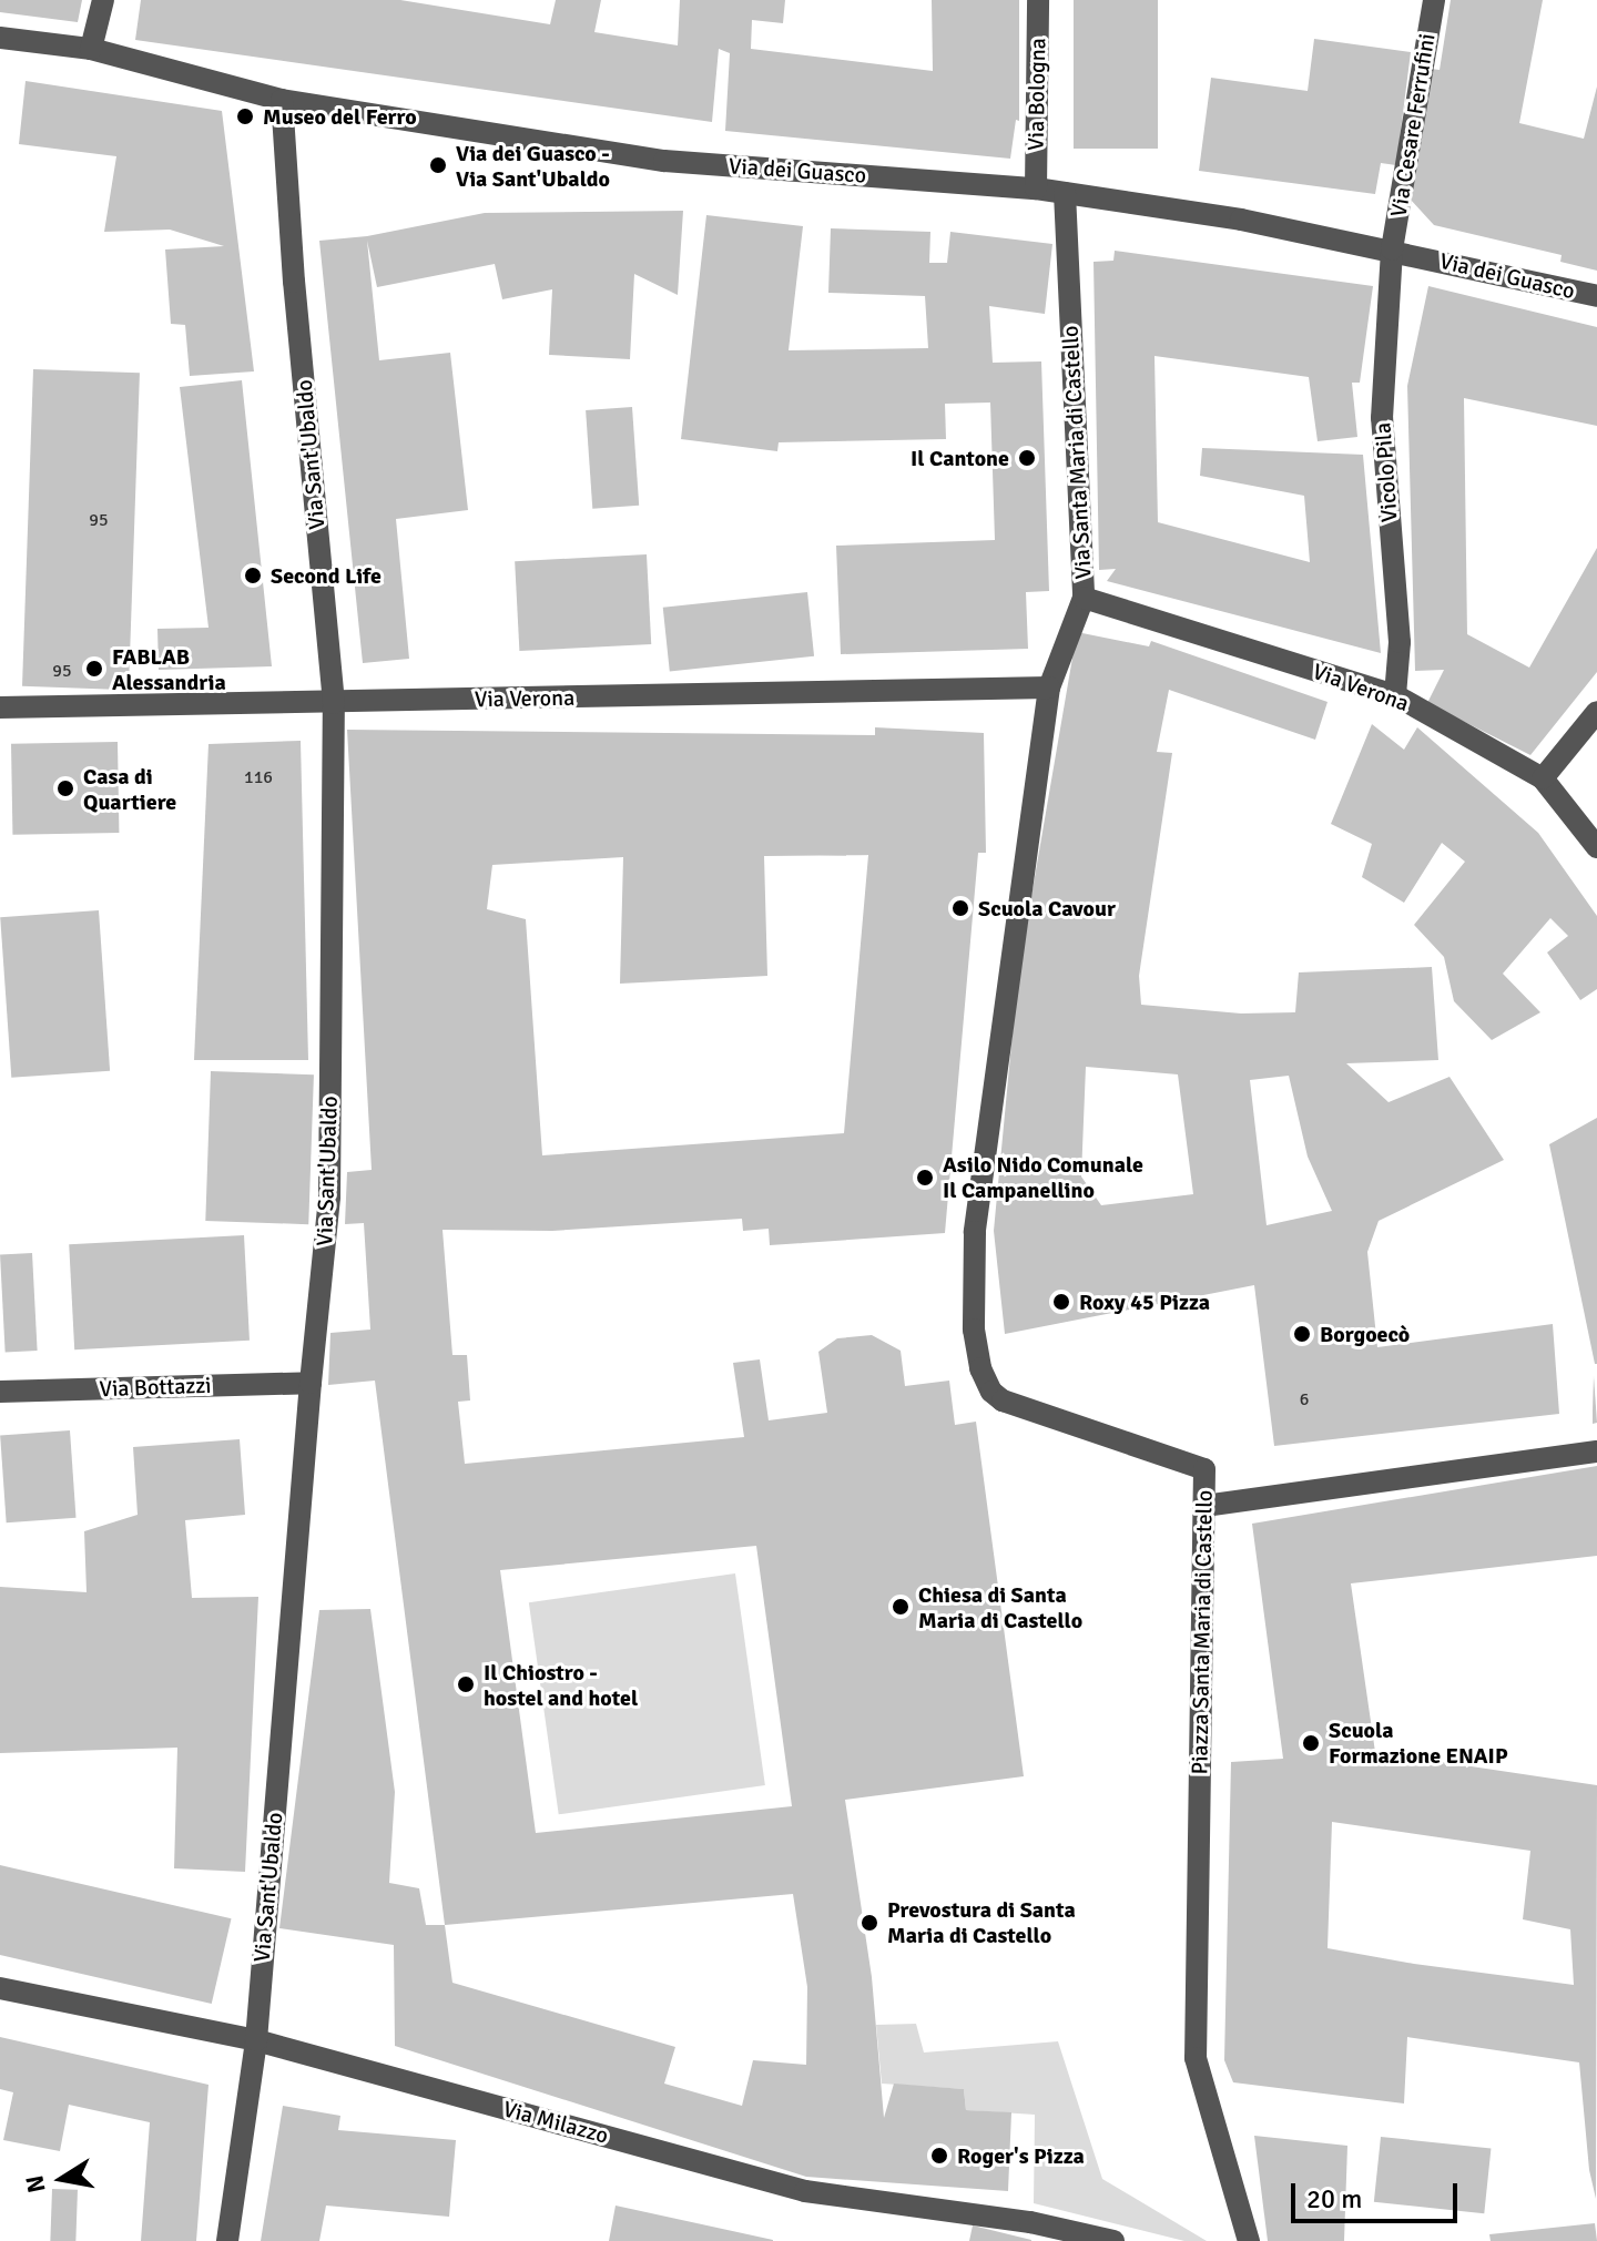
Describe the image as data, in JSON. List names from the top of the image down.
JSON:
{
  "streets": {
    "street": [
      "Via Bologna",
      "Via Cesare Ferrufini",
      "Via dei Guasco",
      "Via Santa Maria di Castello",
      "Via Sant'Ubaldo",
      "Vicolo Pila",
      "Via Verona",
      "Via Bottazzi",
      "Piazza Santa Maria di Castello",
      "Via Milazzo"
    ]
  },
  "crossings": [
    ["Via Bologna", "Via dei Guasco"],
    ["Via Cesare Ferrufini", "Via dei Guasco"],
    ["Via Cesare Ferrufini", "Vicolo Pila"],
    ["Via dei Guasco", "Via Santa Maria di Castello"],
    ["Via dei Guasco", "Via Sant'Ubaldo"],
    ["Via dei Guasco", "Vicolo Pila"],
    ["Via Santa Maria di Castello", "Via Verona"],
    ["Via Santa Maria di Castello", "Piazza Santa Maria di Castello"],
    ["Via Sant'Ubaldo", "Via Verona"],
    ["Via Sant'Ubaldo", "Via Bottazzi"],
    ["Via Sant'Ubaldo", "Via Milazzo"],
    ["Vicolo Pila", "Via Verona"]
  ],
  "places": [
    "Museo del Ferro",
    "Via dei Guasco - Via Sant'Ubaldo",
    "Il Cantone",
    "Second Life",
    "FABLAB Alessandria",
    "Casa di Quartiere",
    "Scuola Cavour",
    "Asilo Nido Comunale Il Campanellino",
    "Roxy 45 Pizza",
    "Borgoecò",
    "Chiesa di Santa Maria di Castello",
    "Il Chiostro - hostel and hotel",
    "Scuola Formazione ENAIP",
    "Prevostura di Santa Maria di Castello",
    "Roger's Pizza"
  ],
  "house_numbers": [
    "95",
    "95",
    "116",
    "6"
  ],
  "scale_bar": "20 m",
  "north": "left"
}
